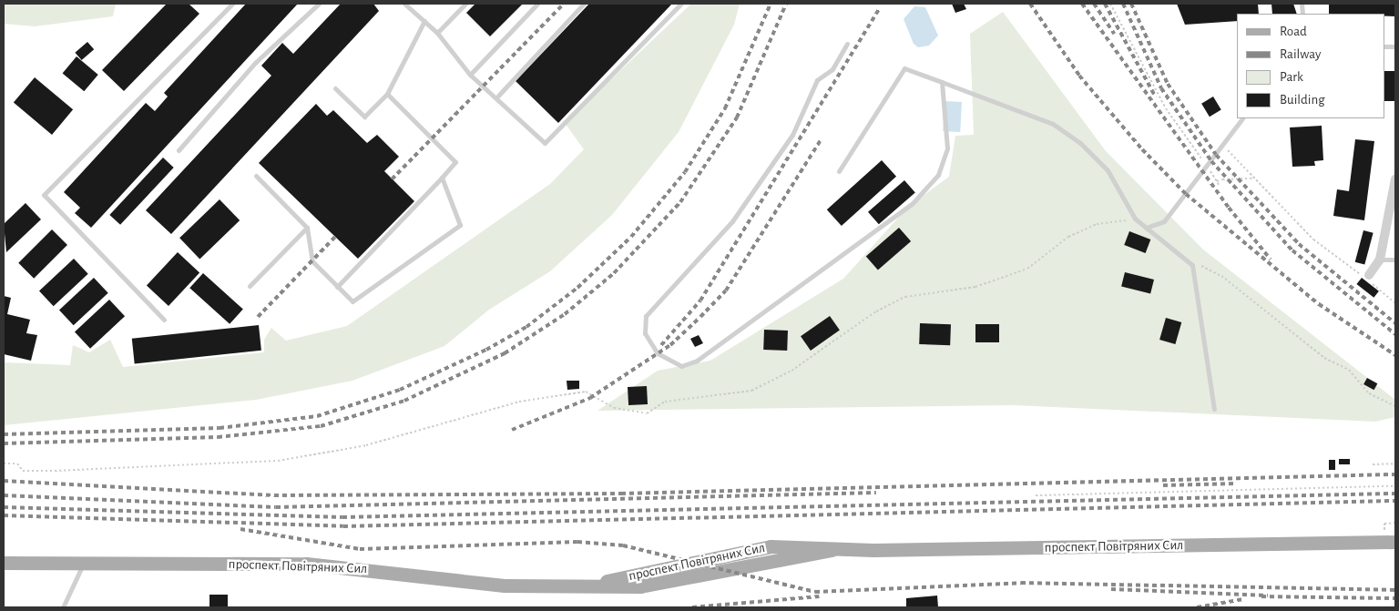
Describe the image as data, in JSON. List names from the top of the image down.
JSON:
{
  "streets": {
    "main road": ["проспект Повітряних Сил"]
  },
  "legend": [
    "Road",
    "Railway",
    "Park",
    "Building"
  ]
}
